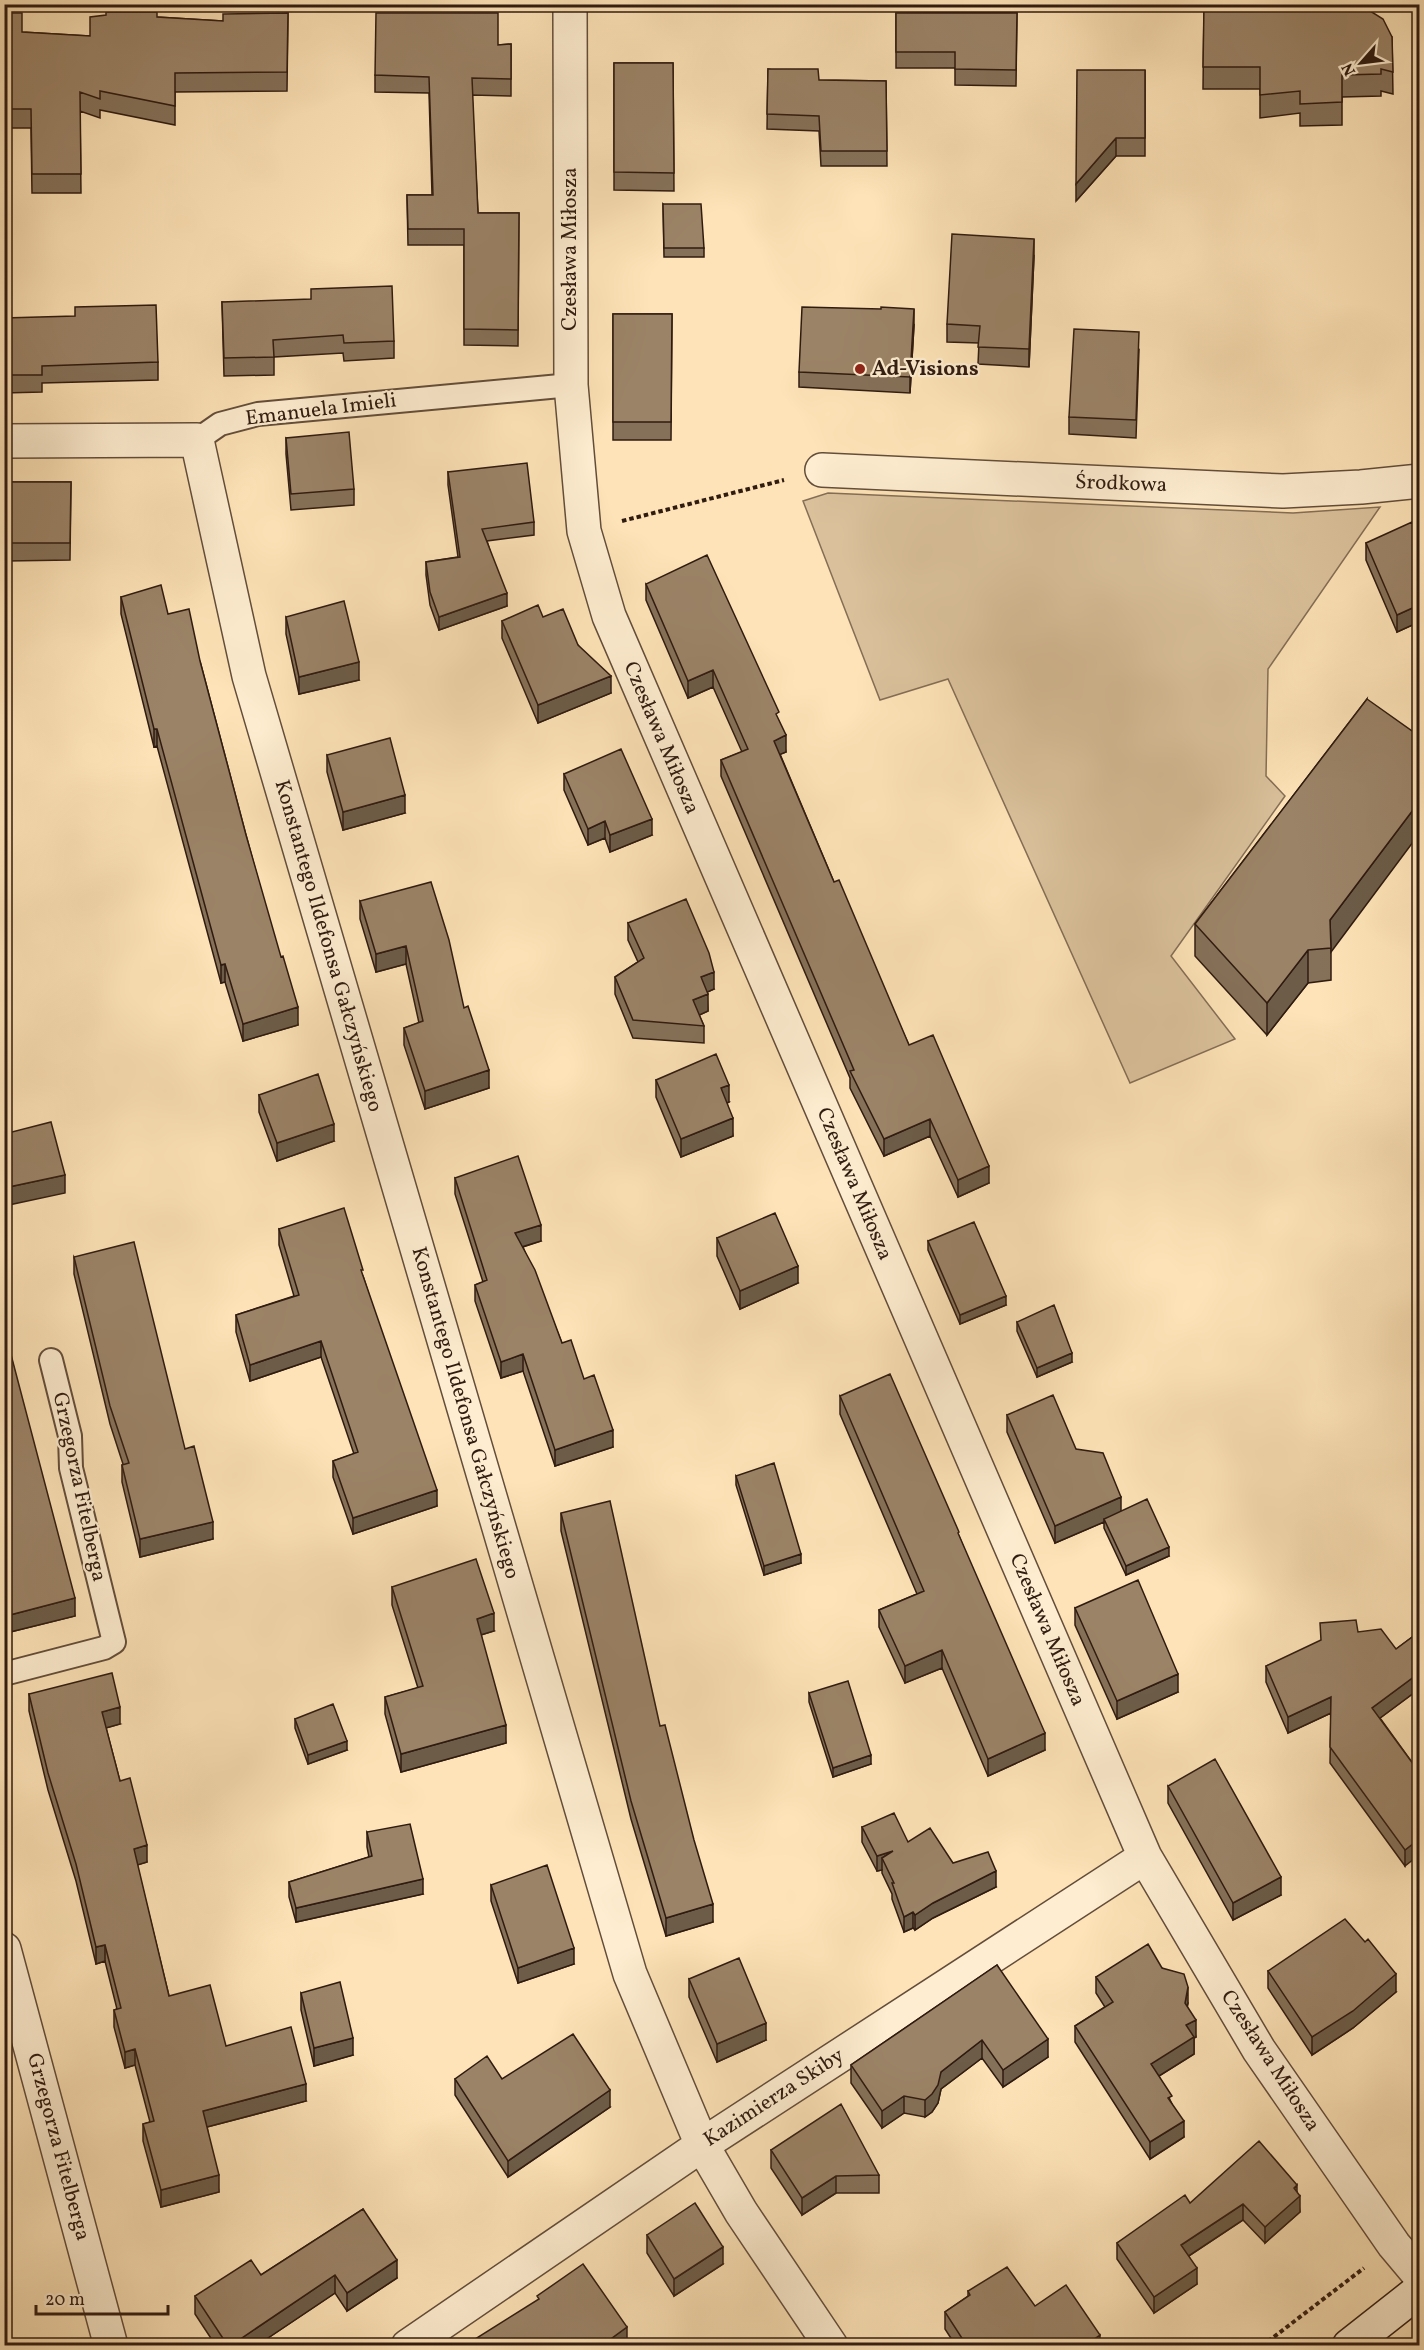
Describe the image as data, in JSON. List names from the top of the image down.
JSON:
{
  "streets": {
    "street": [
      "Czesława Miłosza",
      "Środkowa",
      "Konstantego Ildefonsa Gałczyńskiego",
      "Grzegorza Fitelberga",
      "Kazimierza Skiby"
    ],
    "lane": ["Emanuela Imieli"]
  },
  "crossings": [
    ["Czesława Miłosza", "Emanuela Imieli"],
    ["Czesława Miłosza", "Kazimierza Skiby"],
    ["Emanuela Imieli", "Konstantego Ildefonsa Gałczyńskiego"],
    ["Konstantego Ildefonsa Gałczyńskiego", "Kazimierza Skiby"]
  ],
  "places": ["Ad-Visions"],
  "scale_bar": "20 m",
  "north": "bottom left"
}
